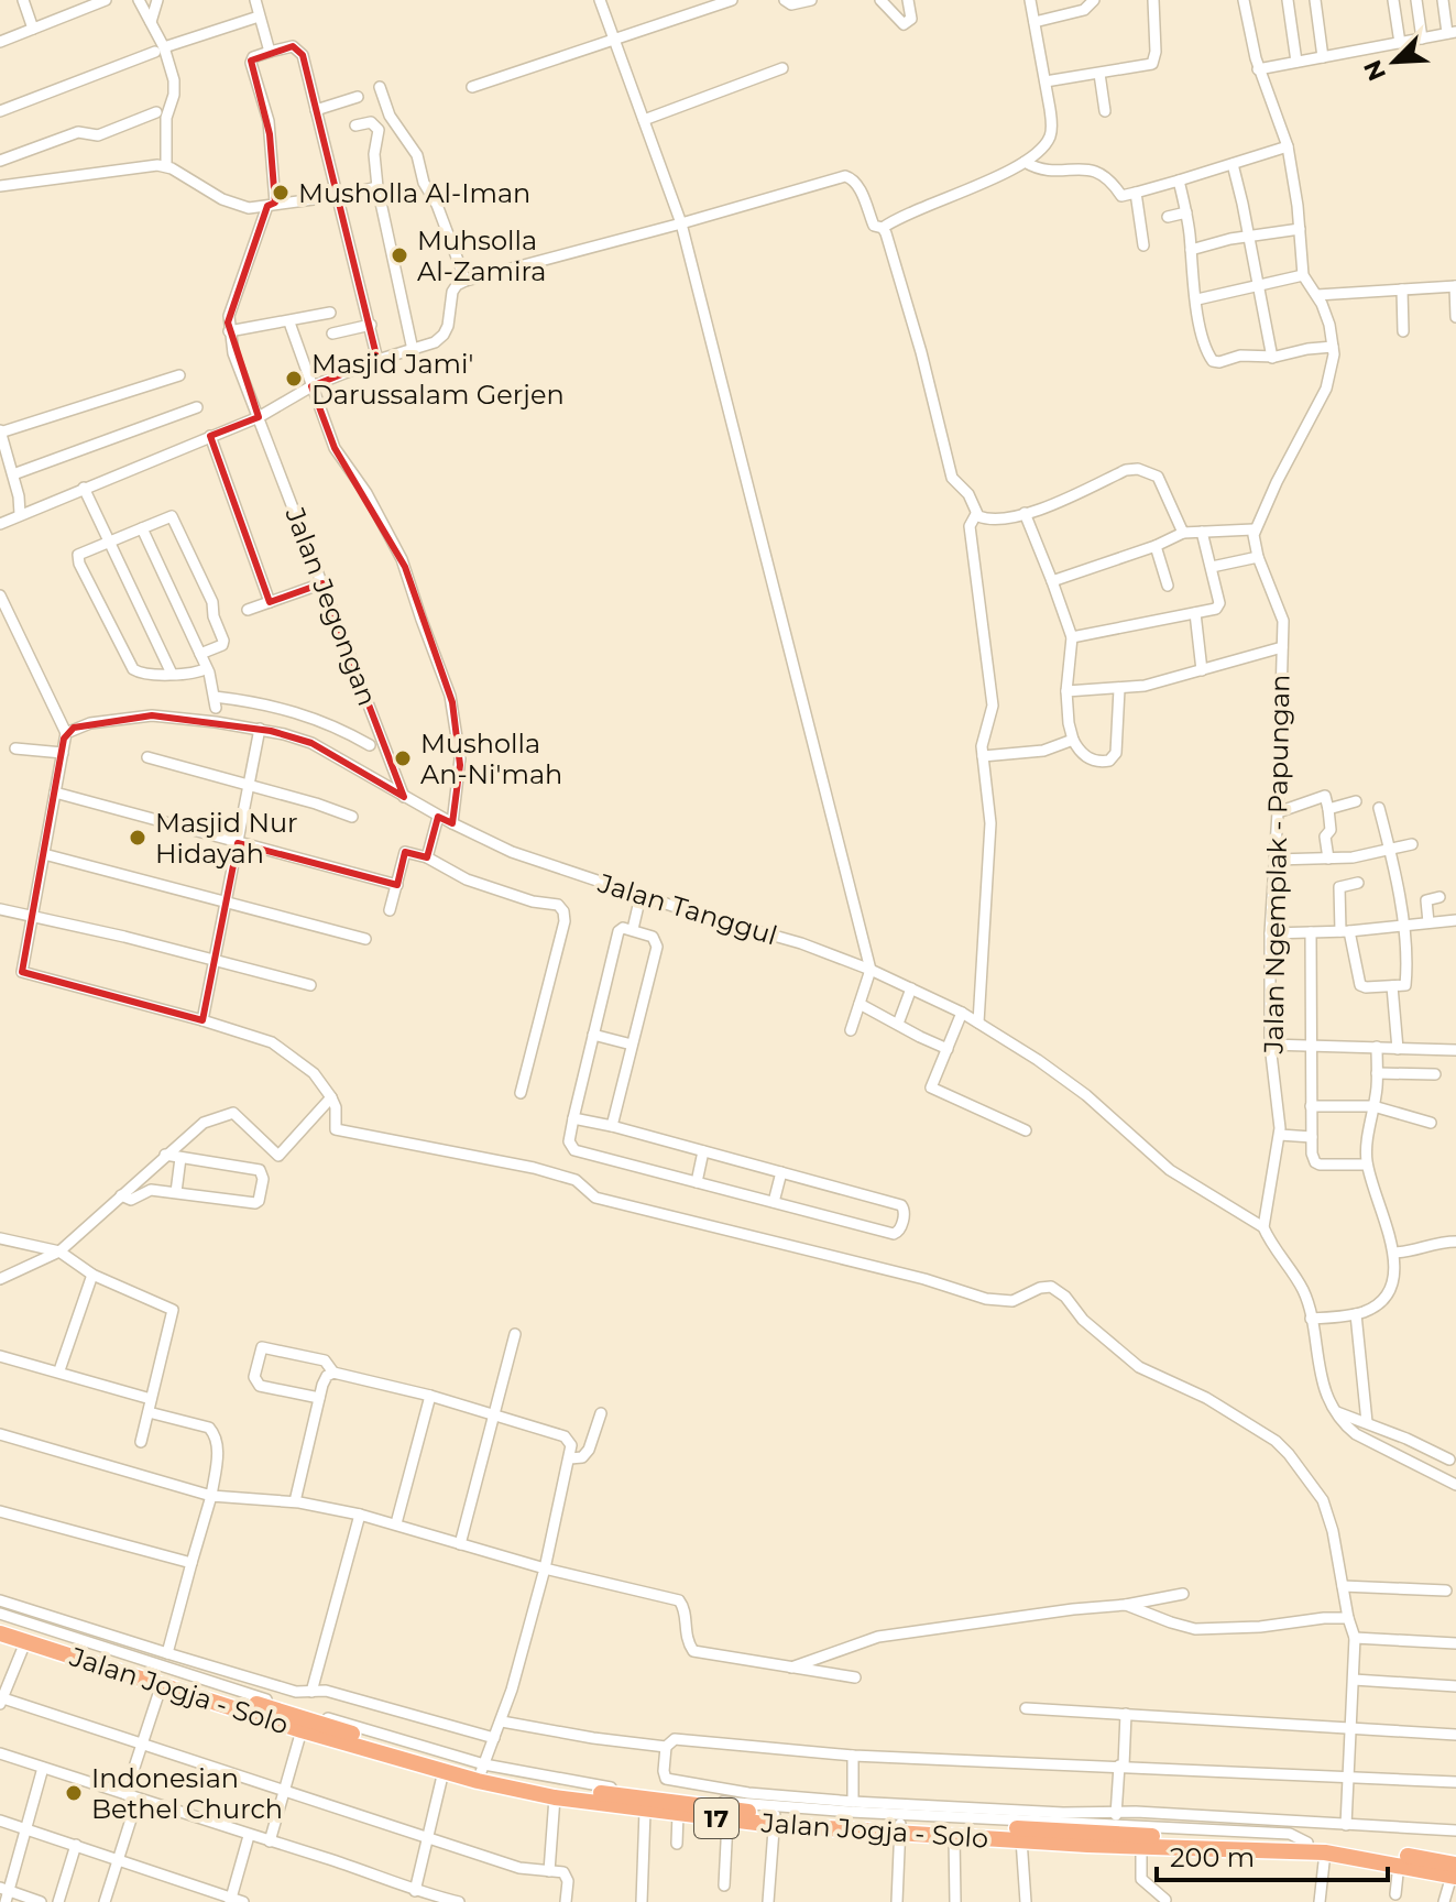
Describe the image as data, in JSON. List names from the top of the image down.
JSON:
{
  "streets": {
    "highway": ["Jalan Jogja - Solo", "17"],
    "street": ["Jalan Jegongan", "Jalan Ngemplak - Papungan", "Jalan Tanggul"]
  },
  "crossings": [
    ["Jalan Jegongan", "Jalan Tanggul"],
    ["Jalan Ngemplak - Papungan", "Jalan Tanggul"]
  ],
  "places": [
    "Musholla Al-Iman",
    "Muhsolla Al-Zamira",
    "Masjid Jami' Darussalam Gerjen",
    "Musholla An-Ni'mah",
    "Masjid Nur Hidayah",
    "Indonesian Bethel Church"
  ],
  "scale_bar": "200 m",
  "north": "bottom left"
}
